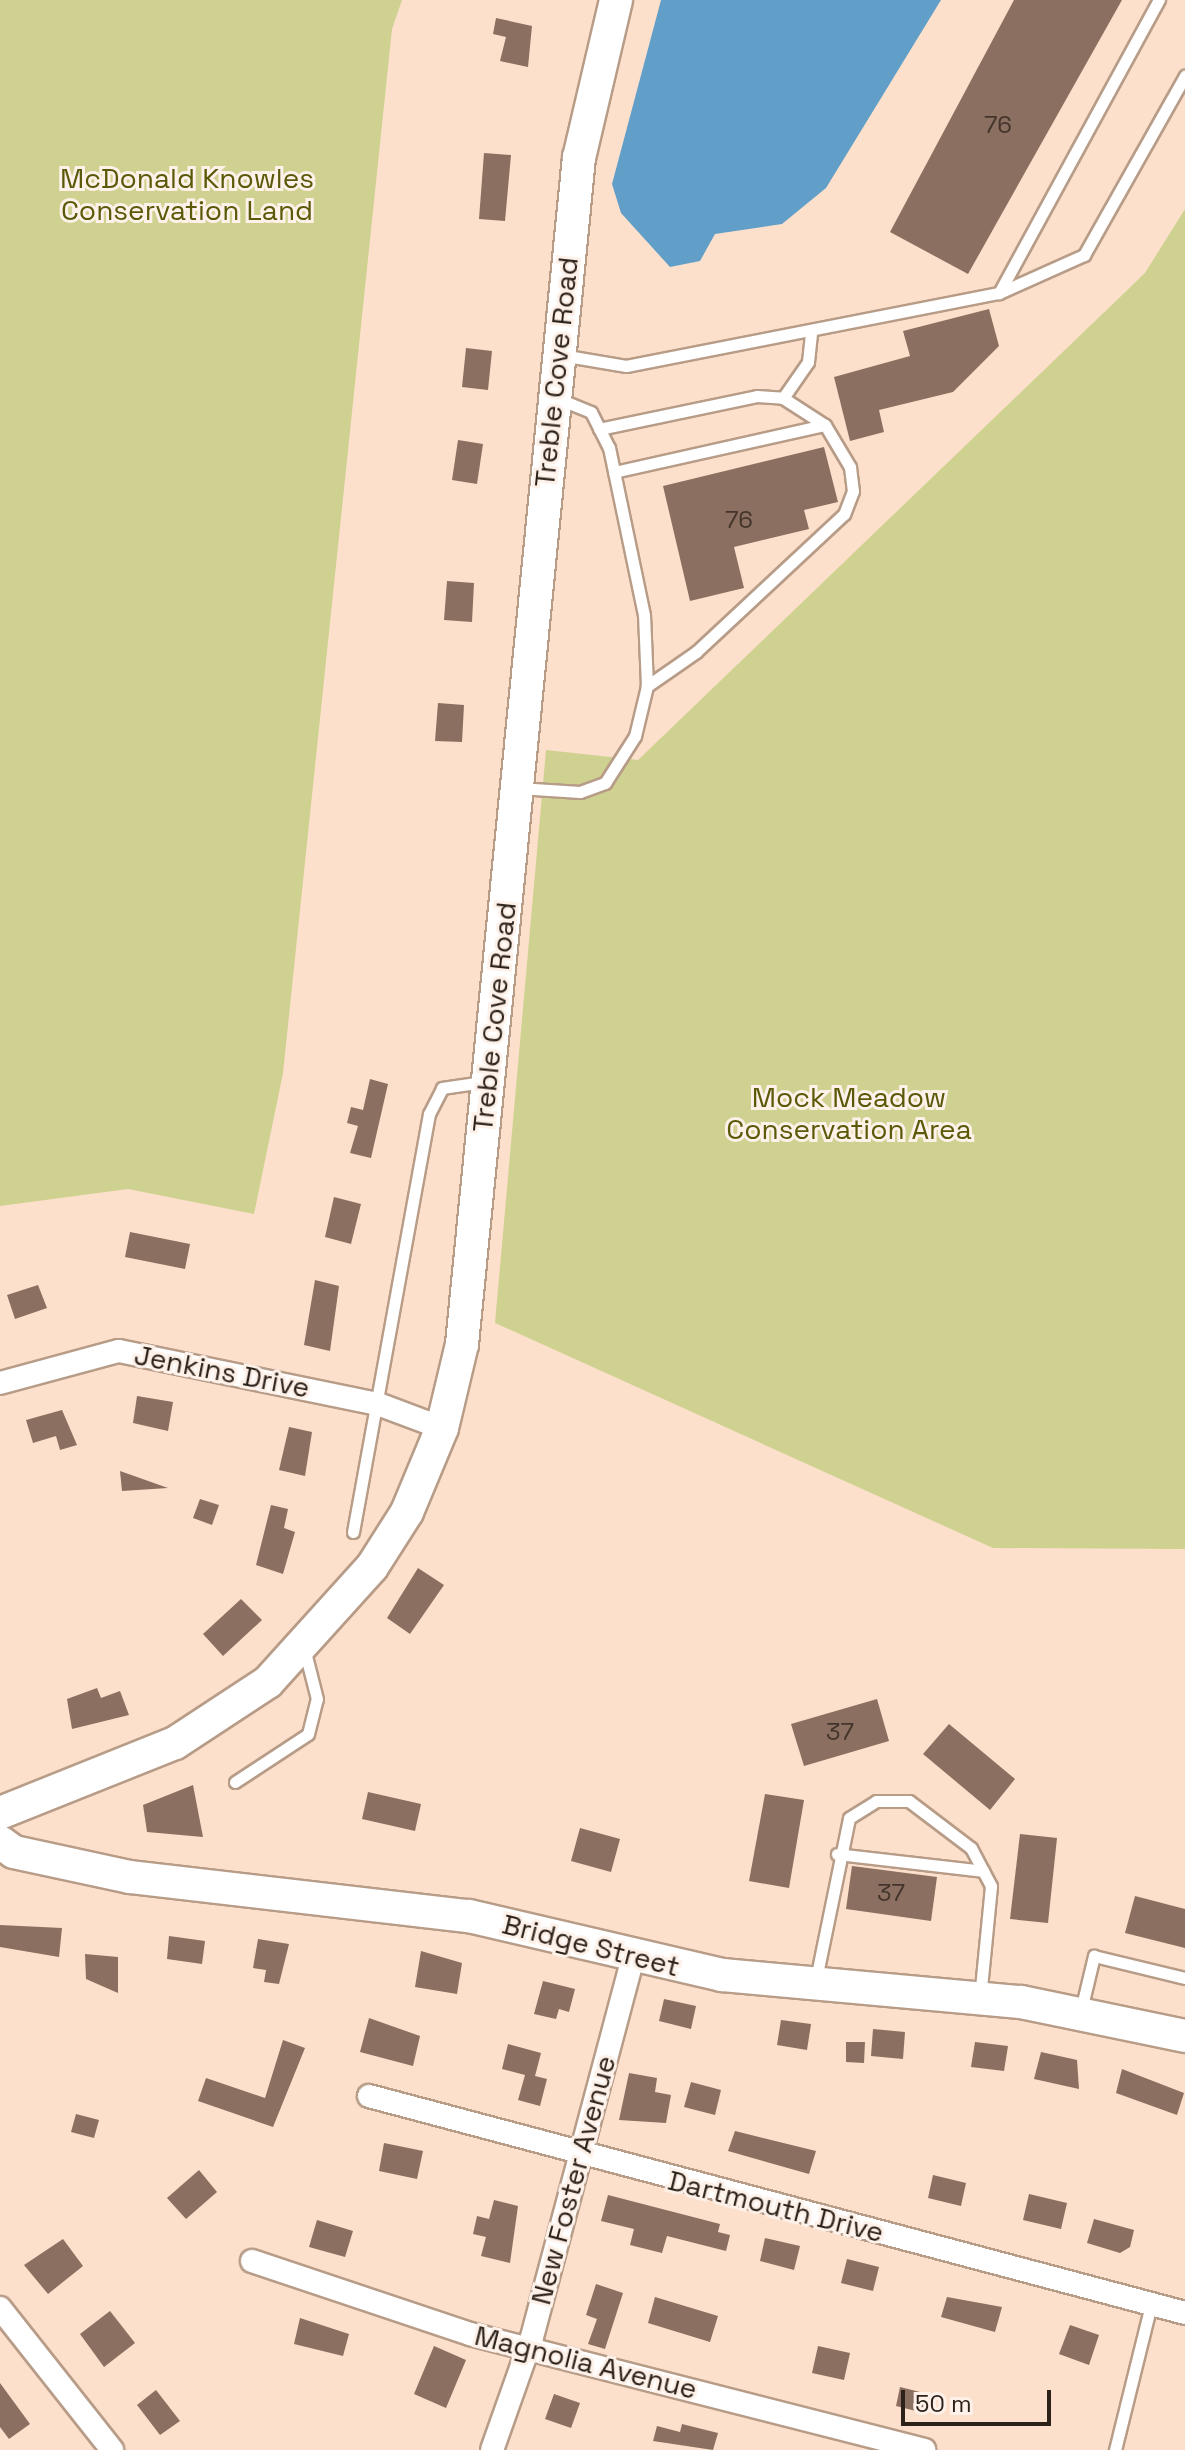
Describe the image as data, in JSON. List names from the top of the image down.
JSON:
{
  "streets": {
    "main road": ["Treble Cove Road", "Bridge Street"],
    "street": [
      "Jenkins Drive",
      "New Foster Avenue",
      "Dartmouth Drive",
      "Magnolia Avenue"
    ]
  },
  "crossings": [
    ["Treble Cove Road", "Jenkins Drive"],
    ["Bridge Street", "New Foster Avenue"],
    ["New Foster Avenue", "Dartmouth Drive"],
    ["New Foster Avenue", "Magnolia Avenue"]
  ],
  "parks": ["McDonald Knowles Conservation Land", "Mock Meadow Conservation Area"],
  "house_numbers": [
    "76",
    "76",
    "37",
    "37"
  ],
  "scale_bar": "50 m"
}
